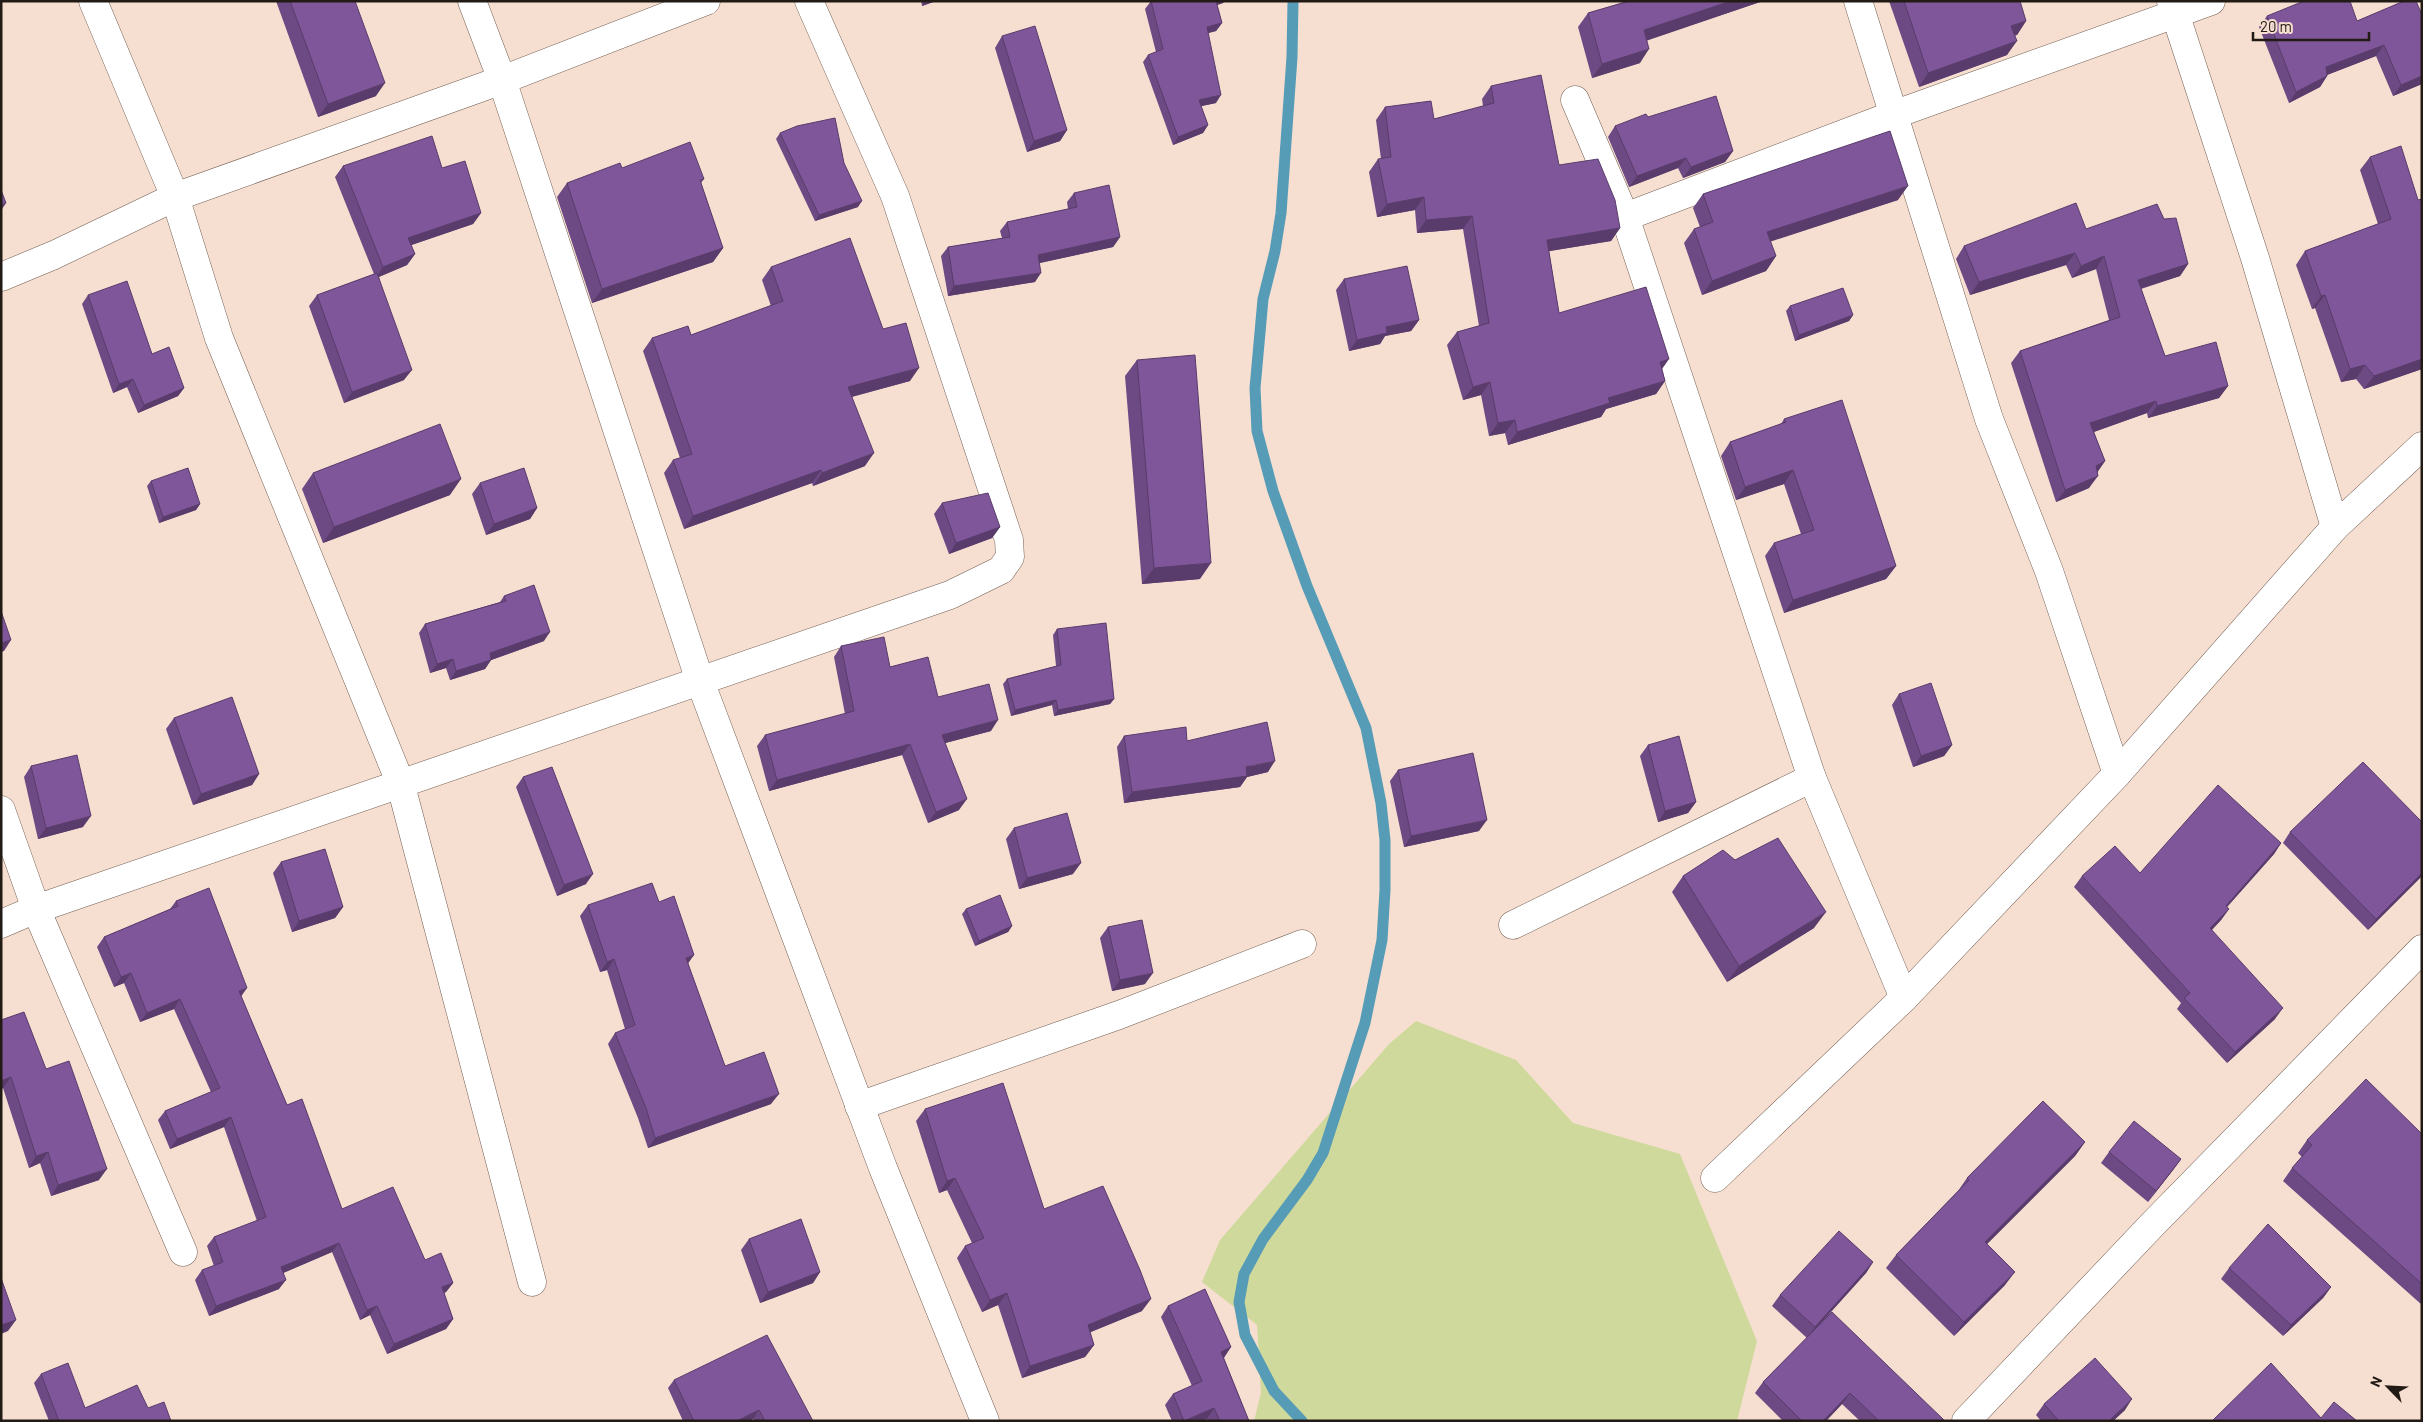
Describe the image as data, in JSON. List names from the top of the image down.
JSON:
{
  "scale_bar": "20 m",
  "north": "top left"
}
